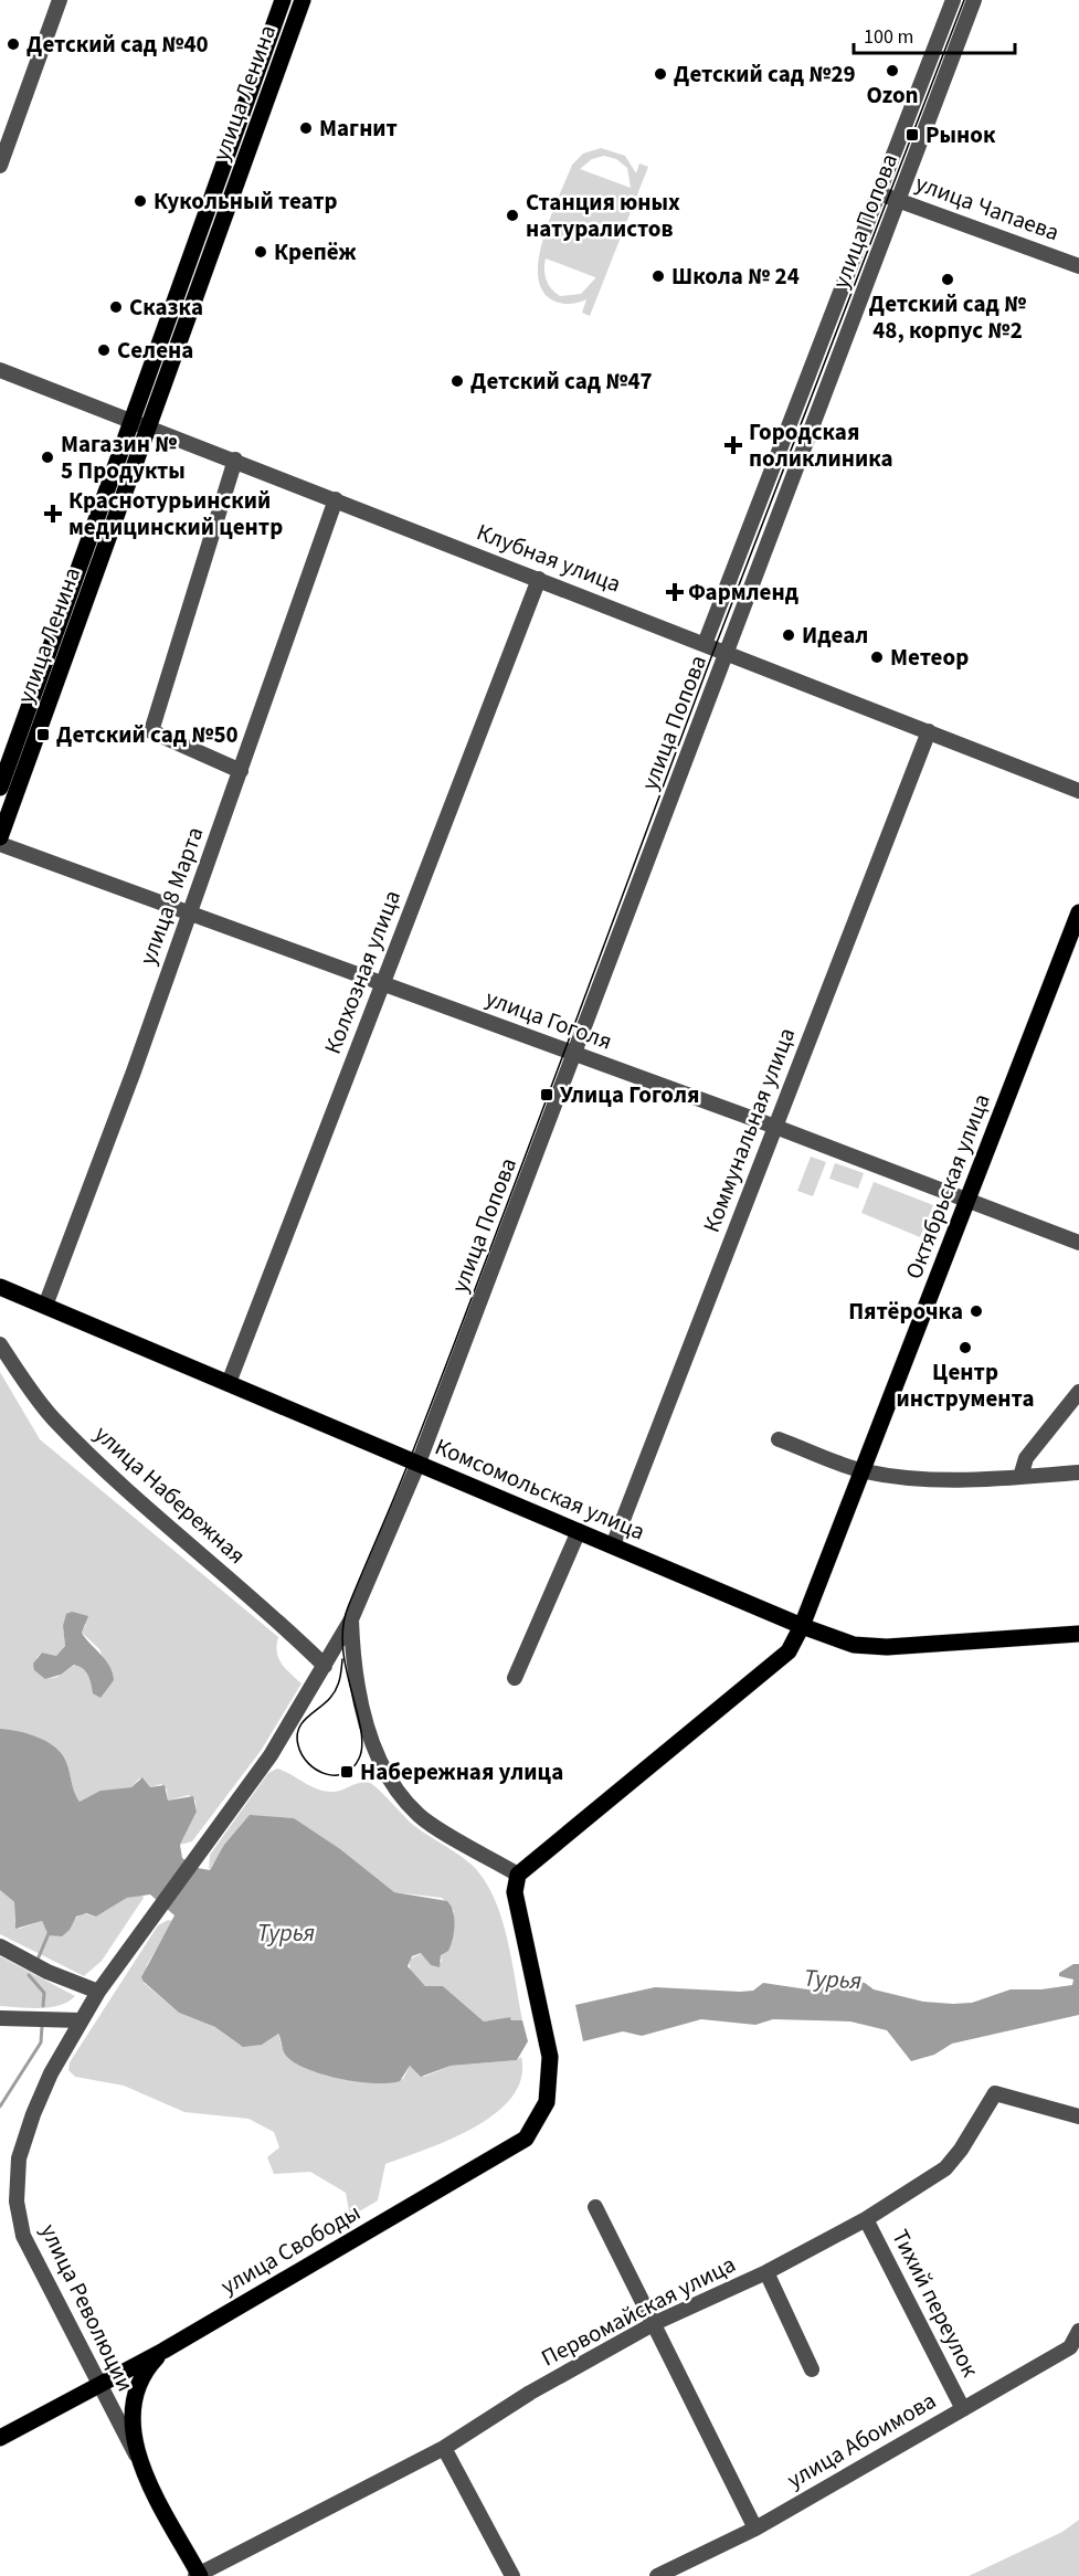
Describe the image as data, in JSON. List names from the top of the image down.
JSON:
{
  "streets": {
    "main road": [
      "улица Ленина",
      "Октябрьская улица",
      "Комсомольская улица",
      "улица Свободы",
      "улица Революции"
    ],
    "street": [
      "улица Чапаева",
      "улица Попова",
      "Клубная улица",
      "улица 8 Марта",
      "Колхозная улица",
      "улица Гоголя",
      "Коммунальная улица",
      "улица Набережная",
      "Тихий переулок",
      "Первомайская улица",
      "улица Абоимова"
    ]
  },
  "crossings": [
    ["улица Ленина", "Клубная улица"],
    ["улица Чапаева", "улица Попова"],
    ["улица Попова", "Клубная улица"],
    ["улица Попова", "улица Гоголя"],
    ["улица Попова", "Комсомольская улица"],
    ["улица Попова", "улица Набережная"],
    ["улица Попова", "улица Революции"],
    ["Клубная улица", "улица 8 Марта"],
    ["Клубная улица", "Колхозная улица"],
    ["Клубная улица", "Коммунальная улица"],
    ["улица 8 Марта", "улица Гоголя"],
    ["улица 8 Марта", "Комсомольская улица"],
    ["Колхозная улица", "улица Гоголя"],
    ["Колхозная улица", "Комсомольская улица"],
    ["улица Гоголя", "Коммунальная улица"],
    ["улица Гоголя", "Октябрьская улица"],
    ["Коммунальная улица", "Комсомольская улица"],
    ["Октябрьская улица", "Комсомольская улица"],
    ["Октябрьская улица", "улица Свободы"],
    ["улица Набережная", "улица Революции"],
    ["улица Свободы", "улица Революции"],
    ["Тихий переулок", "Первомайская улица"],
    ["Тихий переулок", "улица Абоимова"],
    ["улица Революции", "Первомайская улица"]
  ],
  "water": ["Турья"],
  "places": {
    "other": [
      "Детский сад №40",
      "Ozon",
      "Детский сад №29",
      "Магнит",
      "Кукольный театр",
      "Станция юных натуралистов",
      "Крепёж",
      "Школа № 24",
      "Детский сад № 48, корпус №2",
      "Сказка",
      "Селена",
      "Детский сад №47",
      "Магазин № 5 Продукты",
      "Идеал",
      "Метеор",
      "Пятёрочка",
      "Центр инструмента"
    ],
    "transit": [
      "Рынок",
      "Детский сад №50",
      "Улица Гоголя",
      "Набережная улица"
    ],
    "health": ["Городская поликлиника", "Краснотурьинский медицинский центр", "Фармленд"]
  },
  "scale_bar": "100 m"
}
